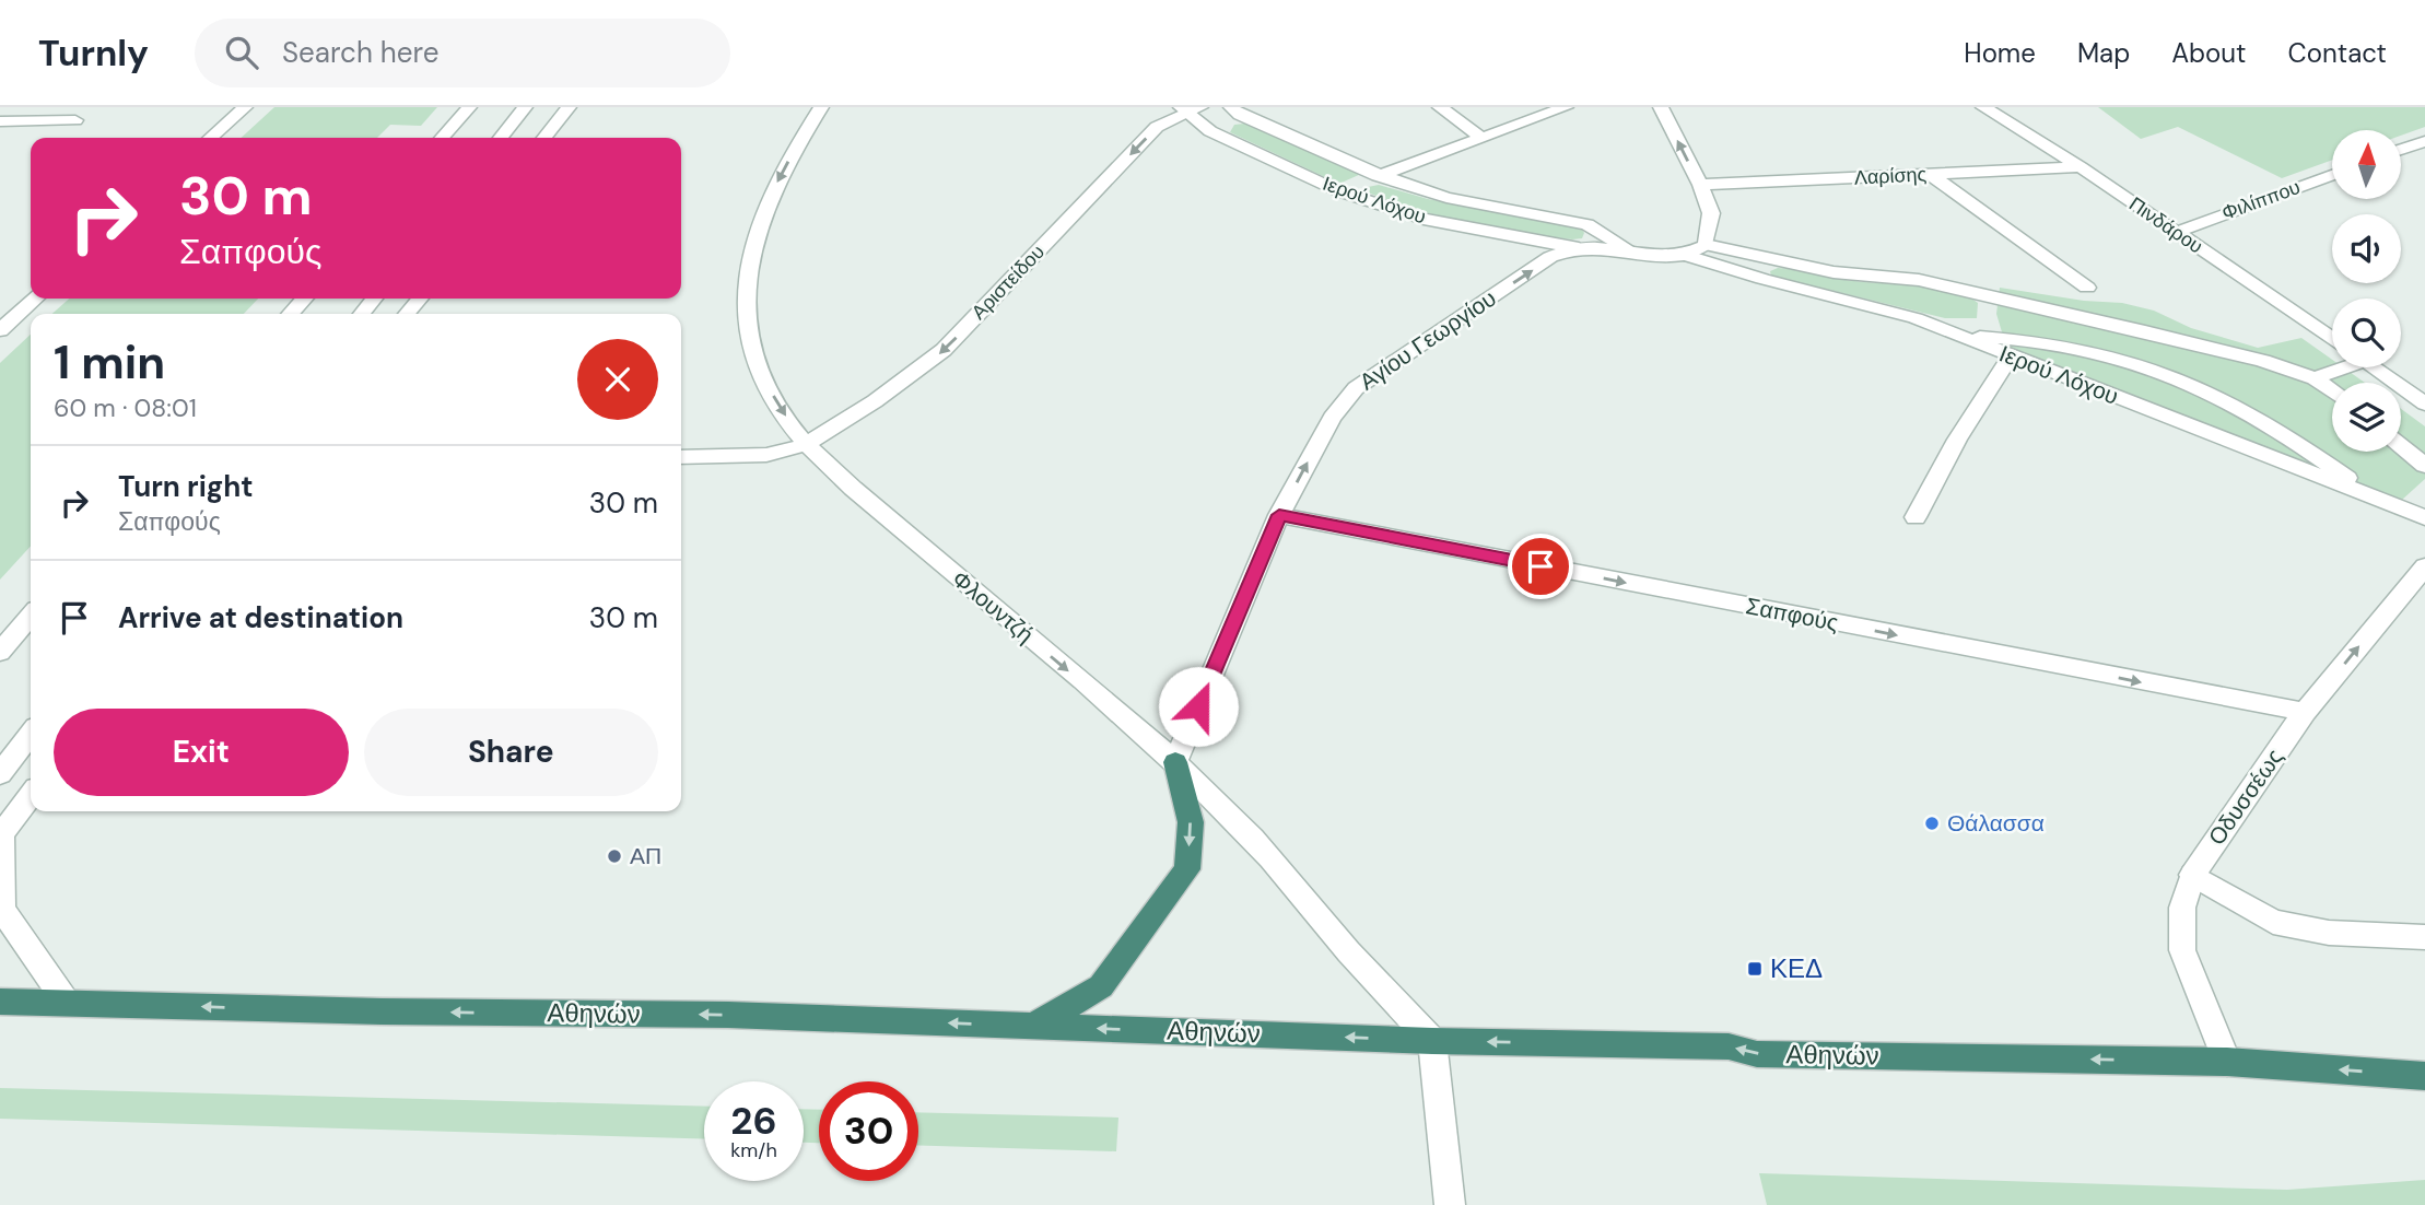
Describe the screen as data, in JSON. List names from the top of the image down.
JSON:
{
  "streets": {
    "highway": ["Αθηνών"],
    "street": [
      "Λαρίσης",
      "Ιερού Λόχου",
      "Φιλίππου",
      "Πινδάρου",
      "Αριστείδου",
      "Αγίου Γεωργίου",
      "Φλουντζή",
      "Σαπφούς",
      "Οδυσσέως"
    ]
  },
  "crossings": [
    ["Λαρίσης", "Πινδάρου"],
    ["Ιερού Λόχου", "Αριστείδου"],
    ["Ιερού Λόχου", "Αγίου Γεωργίου"],
    ["Φιλίππου", "Πινδάρου"],
    ["Αριστείδου", "Φλουντζή"],
    ["Αγίου Γεωργίου", "Φλουντζή"],
    ["Αγίου Γεωργίου", "Σαπφούς"],
    ["Φλουντζή", "Αθηνών"],
    ["Σαπφούς", "Οδυσσέως"],
    ["Οδυσσέως", "Αθηνών"]
  ],
  "one_way": [
    "Αριστείδου",
    "Φλουντζή",
    "Σαπφούς",
    "Αθηνών"
  ],
  "places": {
    "other": ["Θάλασσα", "ΑΠ"],
    "transit": ["ΚΕΔ"]
  },
  "north": "top",
  "page": {
    "header": "Turnly",
    "search": "Search here",
    "nav": [
      "Home",
      "Map",
      "About",
      "Contact"
    ],
    "turn": ["30 m", "Σαπφούς"],
    "heading": ["1 min", "60 m · 08:01"],
    "list": [
      {
        "name": "Turn right",
        "note": "Σαπφούς",
        "value": "30 m"
      },
      {
        "name": "Arrive at destination",
        "value": "30 m"
      }
    ],
    "buttons": ["Exit", "Share"],
    "speed": "26 km/h",
    "limit": "30"
  }
}
